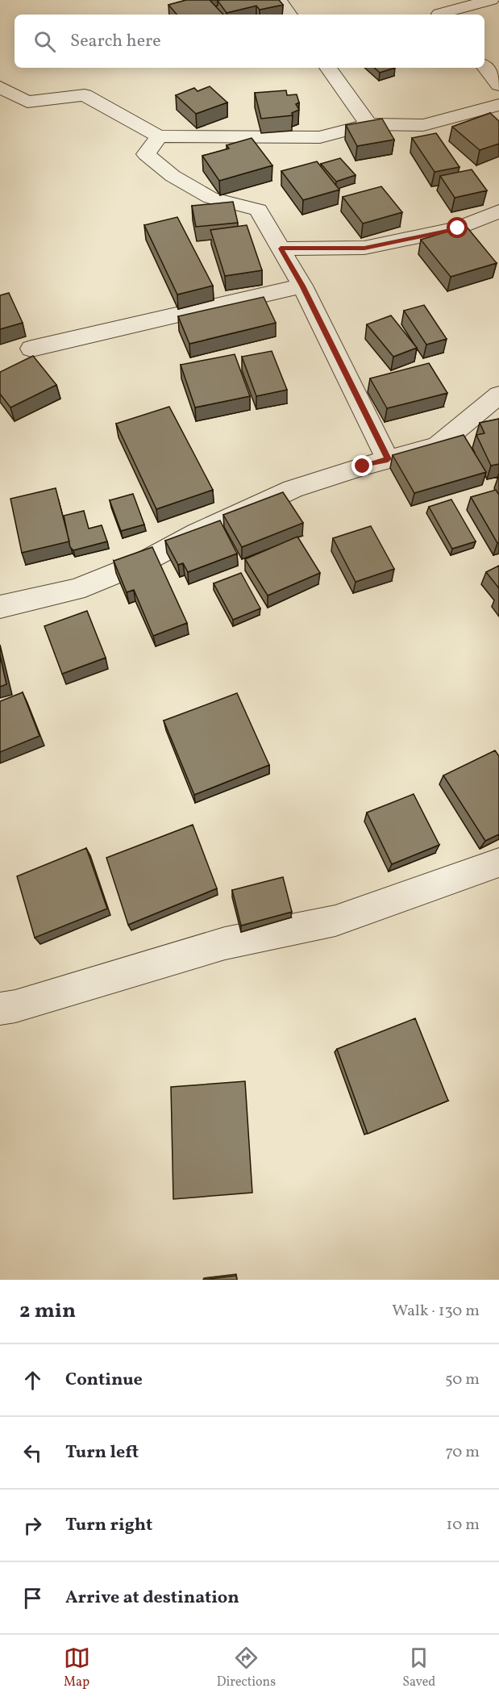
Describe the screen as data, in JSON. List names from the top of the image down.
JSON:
{
  "page": {
    "search": "Search here",
    "heading": ["2 min", "Walk · 130 m"],
    "list": [
      ["Continue", "50 m"],
      ["Turn left", "70 m"],
      ["Turn right", "10 m"],
      "Arrive at destination"
    ],
    "nav": ["Map", "Directions", "Saved"]
  }
}
